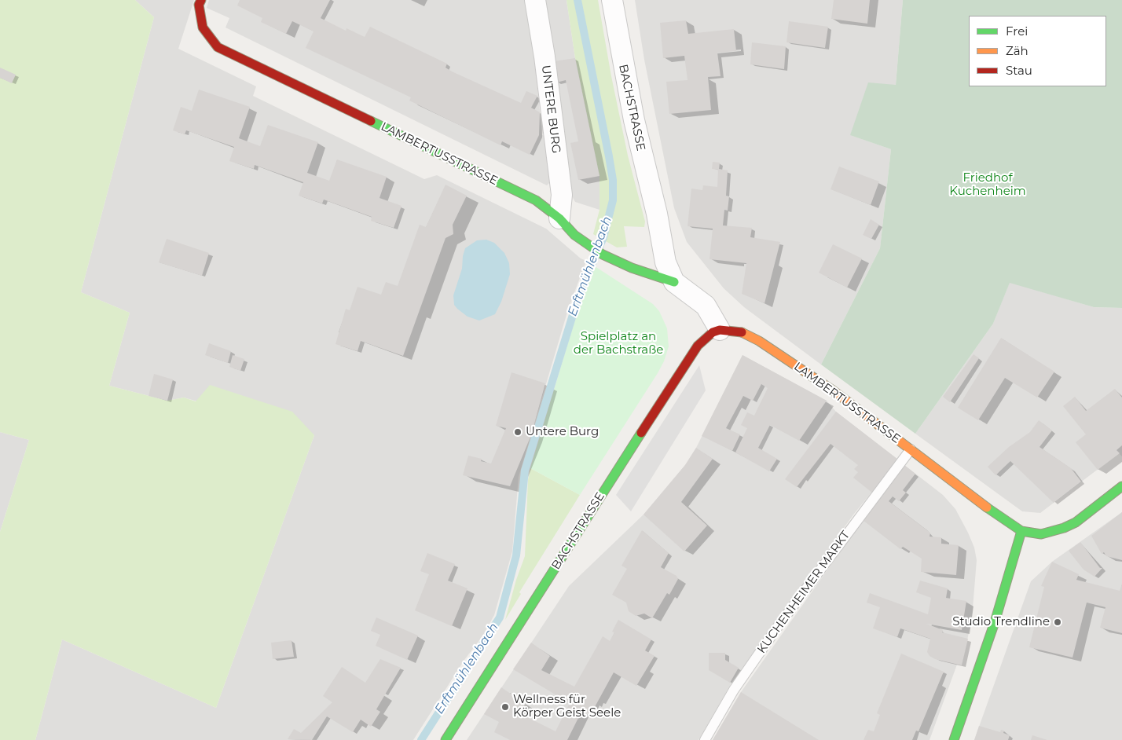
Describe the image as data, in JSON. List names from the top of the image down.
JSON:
{
  "streets": {
    "street": ["BACHSTRASSE", "UNTERE BURG", "LAMBERTUSSTRASSE"],
    "lane": ["KUCHENHEIMER MARKT"]
  },
  "crossings": [
    ["BACHSTRASSE", "LAMBERTUSSTRASSE"],
    ["UNTERE BURG", "LAMBERTUSSTRASSE"],
    ["LAMBERTUSSTRASSE", "KUCHENHEIMER MARKT"]
  ],
  "water": ["Erftmühlenbach"],
  "parks": ["Friedhof Kuchenheim", "Spielplatz an der Bachstraße"],
  "places": ["Untere Burg", "Studio Trendline", "Wellness für Körper Geist Seele"],
  "legend": ["Frei", "Zäh", "Stau"]
}
